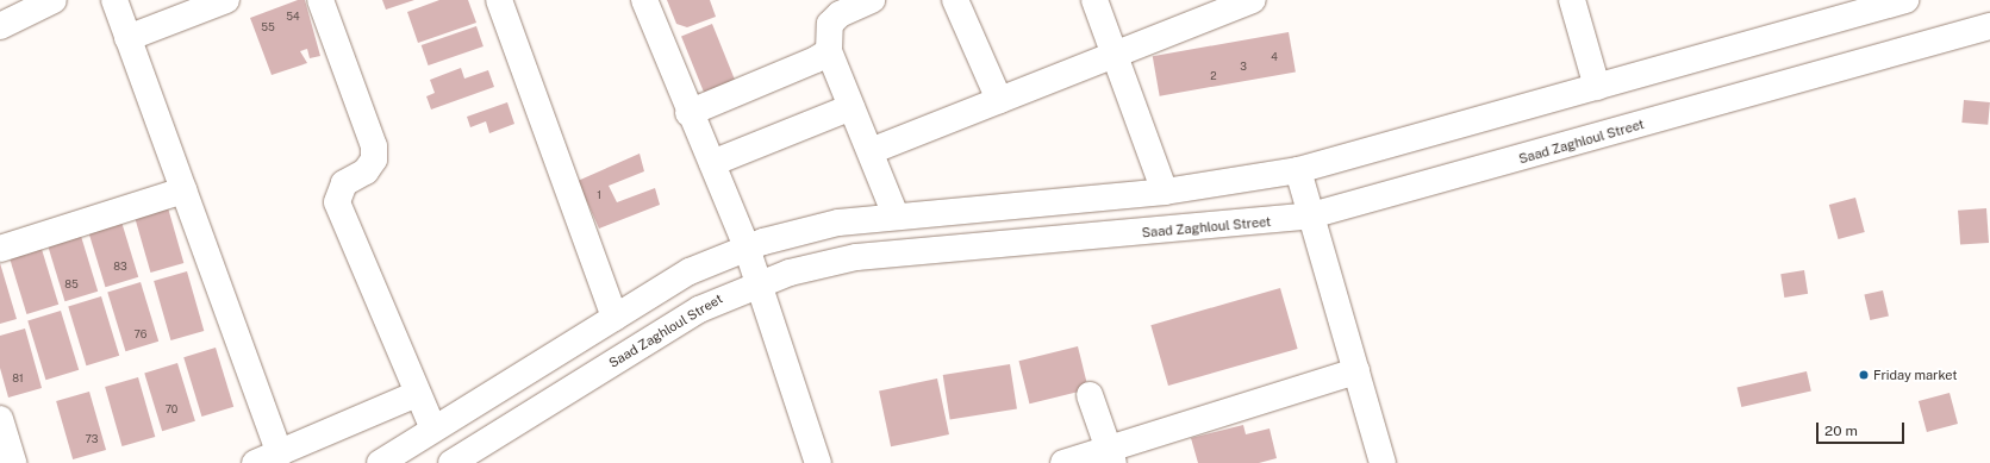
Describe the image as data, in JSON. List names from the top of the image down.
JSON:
{
  "streets": {
    "street": ["Saad Zaghloul Street"]
  },
  "places": ["Friday market"],
  "house_numbers": [
    "54",
    "55",
    "4",
    "3",
    "2",
    "1",
    "83",
    "85",
    "76",
    "81",
    "70",
    "73"
  ],
  "scale_bar": "20 m"
}
